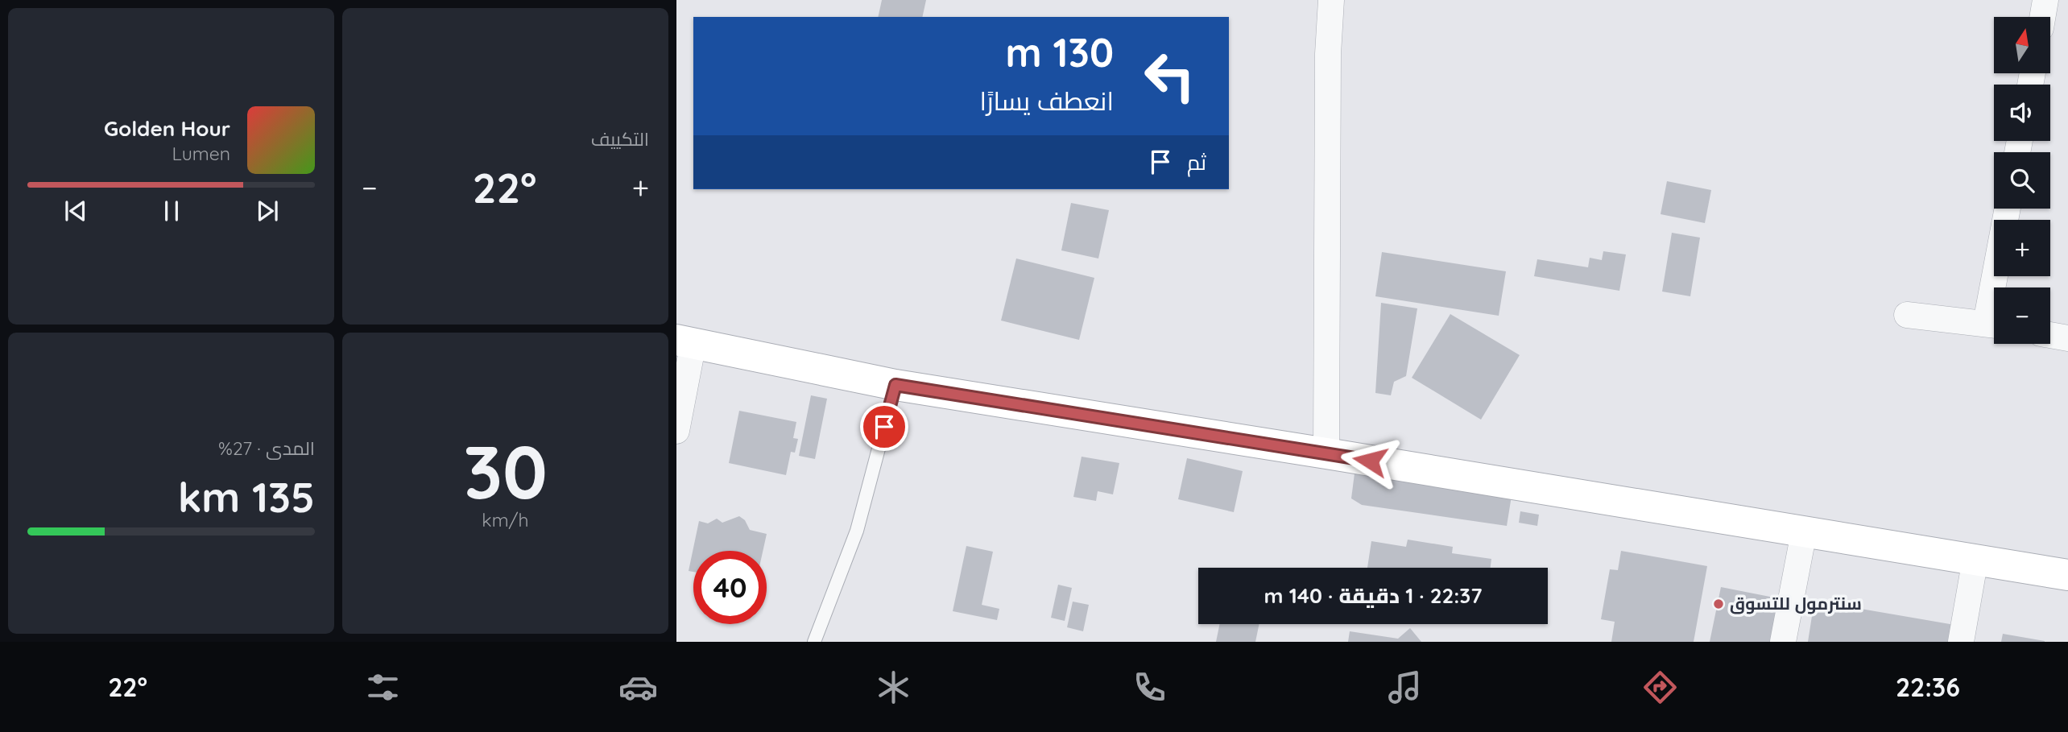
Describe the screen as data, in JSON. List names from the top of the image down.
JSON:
{
  "places": ["سنترمول للتسوق"],
  "north": "top",
  "page": {
    "tile": [
      "التكييف",
      ["30", "km/h"],
      ["المدى · 27%", "135 km"]
    ],
    "map_buttons": ["+", "−"],
    "turn": ["130 m", "انعطف يسارًا"],
    "song": ["Golden Hour", "Lumen"],
    "then": "ثم",
    "heat": ["−", "22°", "+"],
    "limit": "40",
    "trip": "22:37 · 1 دقيقة · 140 m",
    "tabs": ["22:36", "22°"]
  }
}
